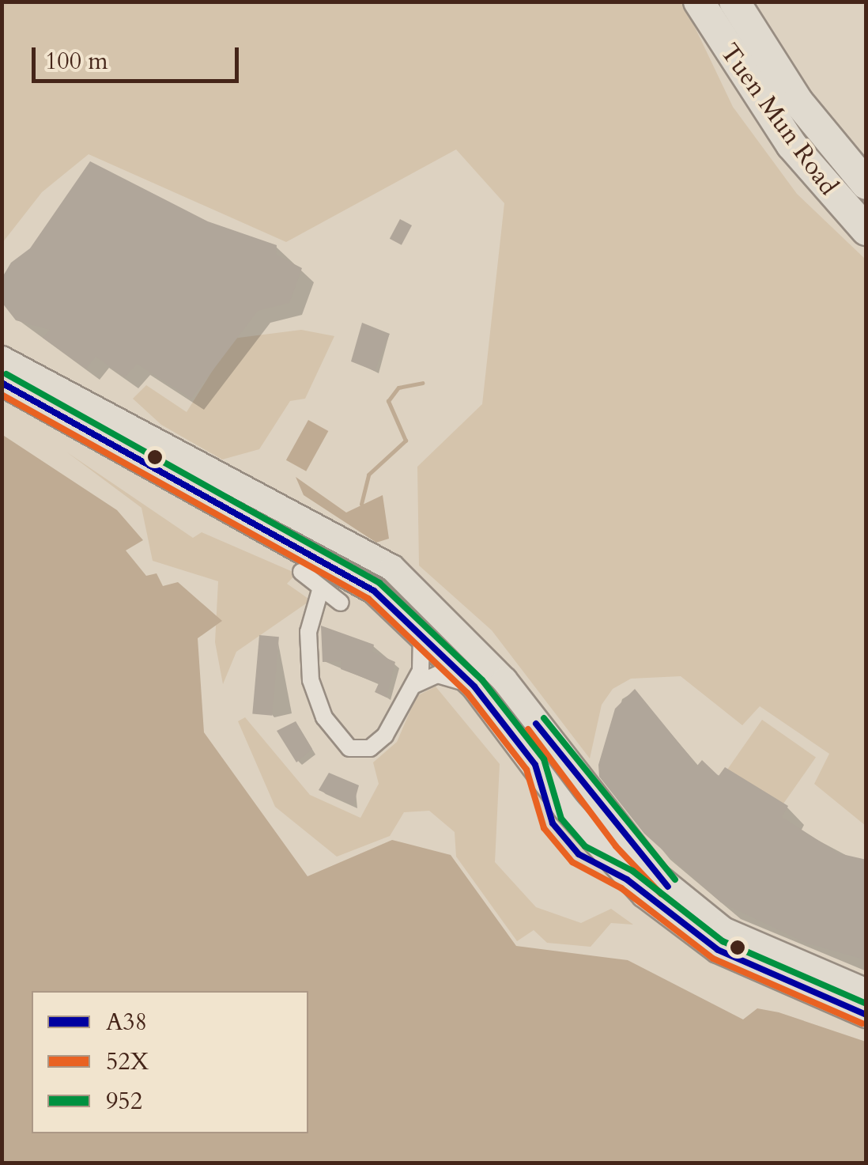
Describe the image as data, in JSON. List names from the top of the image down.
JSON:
{
  "streets": {
    "highway": ["Tuen Mun Road"]
  },
  "lines": ["transit line 952", "transit line A38", "transit line 52X"],
  "legend": ["A38", "52X", "952"],
  "scale_bar": "100 m"
}
